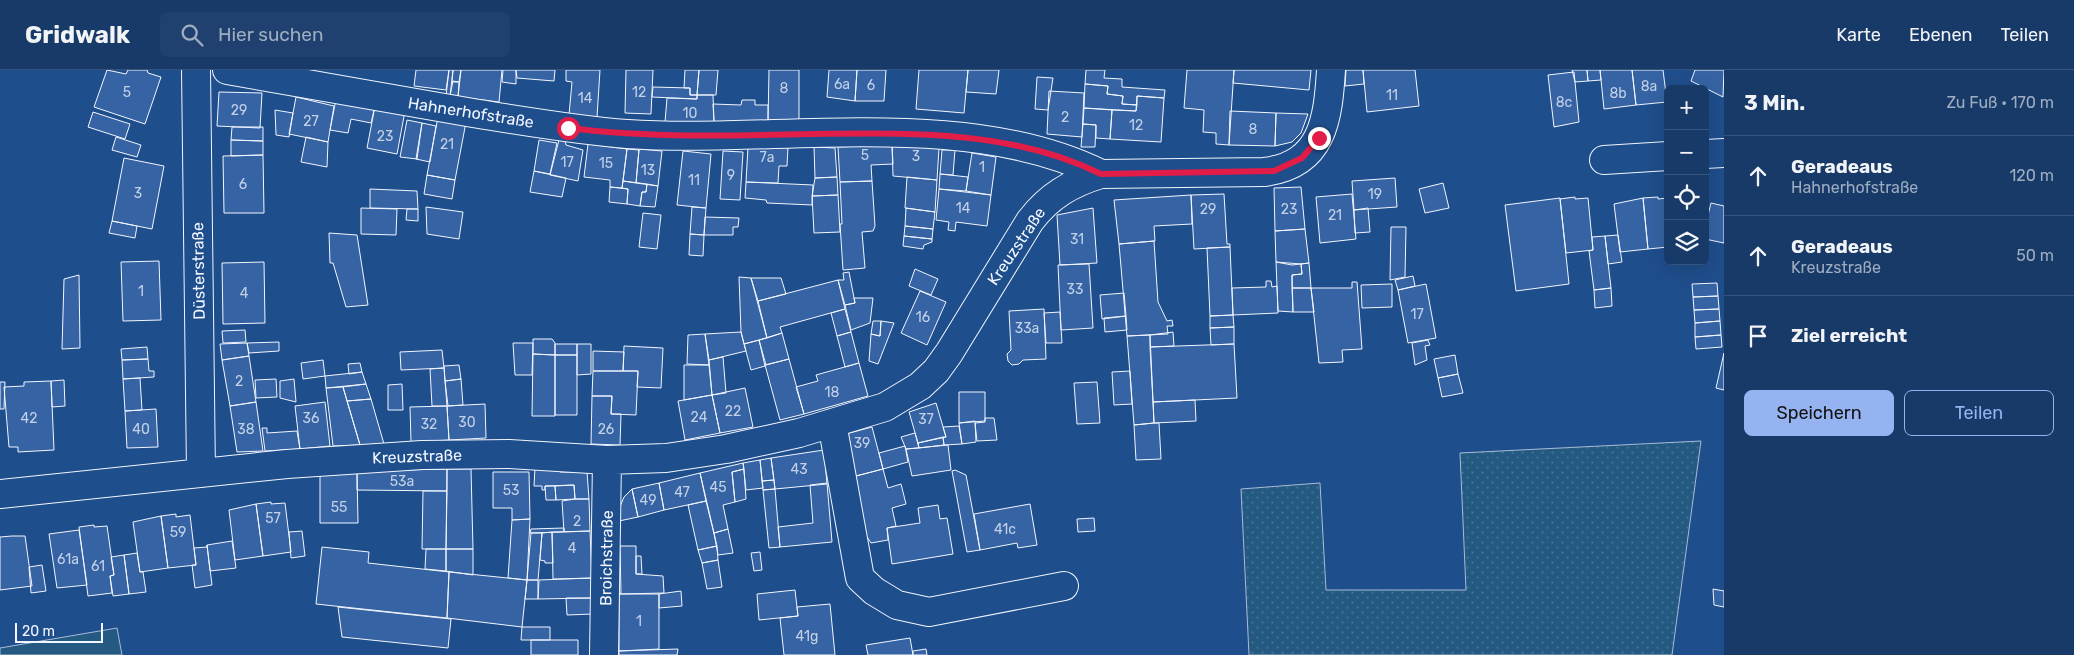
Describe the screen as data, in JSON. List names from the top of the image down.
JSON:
{
  "streets": {
    "street": [
      "Hahnerhofstraße",
      "Kreuzstraße",
      "Düsterstraße",
      "Broichstraße"
    ]
  },
  "crossings": [
    ["Hahnerhofstraße", "Kreuzstraße"],
    ["Kreuzstraße", "Düsterstraße"],
    ["Kreuzstraße", "Broichstraße"]
  ],
  "house_numbers": [
    "6a",
    "6",
    "8a",
    "8",
    "5",
    "12",
    "8b",
    "11",
    "14",
    "8c",
    "29",
    "10",
    "2",
    "27",
    "12",
    "8",
    "23",
    "21",
    "5",
    "3",
    "7a",
    "17",
    "15",
    "1",
    "13",
    "9",
    "11",
    "6",
    "3",
    "19",
    "14",
    "29",
    "23",
    "21",
    "31",
    "33",
    "1",
    "4",
    "17",
    "16",
    "33a",
    "2",
    "18",
    "22",
    "24",
    "42",
    "36",
    "37",
    "30",
    "32",
    "40",
    "38",
    "26",
    "39",
    "43",
    "53a",
    "45",
    "53",
    "47",
    "49",
    "55",
    "57",
    "2",
    "41c",
    "59",
    "4",
    "61a",
    "61",
    "1",
    "41g"
  ],
  "scale_bar": "20 m",
  "page": {
    "header": "Gridwalk",
    "search": "Hier suchen",
    "nav": ["Karte", "Ebenen", "Teilen"],
    "heading": ["3 Min.", "Zu Fuß · 170 m"],
    "map_buttons": ["+", "−"],
    "list": [
      ["Geradeaus", "Hahnerhofstraße", "120 m"],
      ["Geradeaus", "Kreuzstraße", "50 m"],
      "Ziel erreicht"
    ],
    "buttons": ["Speichern", "Teilen"],
    "scale": "20 m"
  }
}
